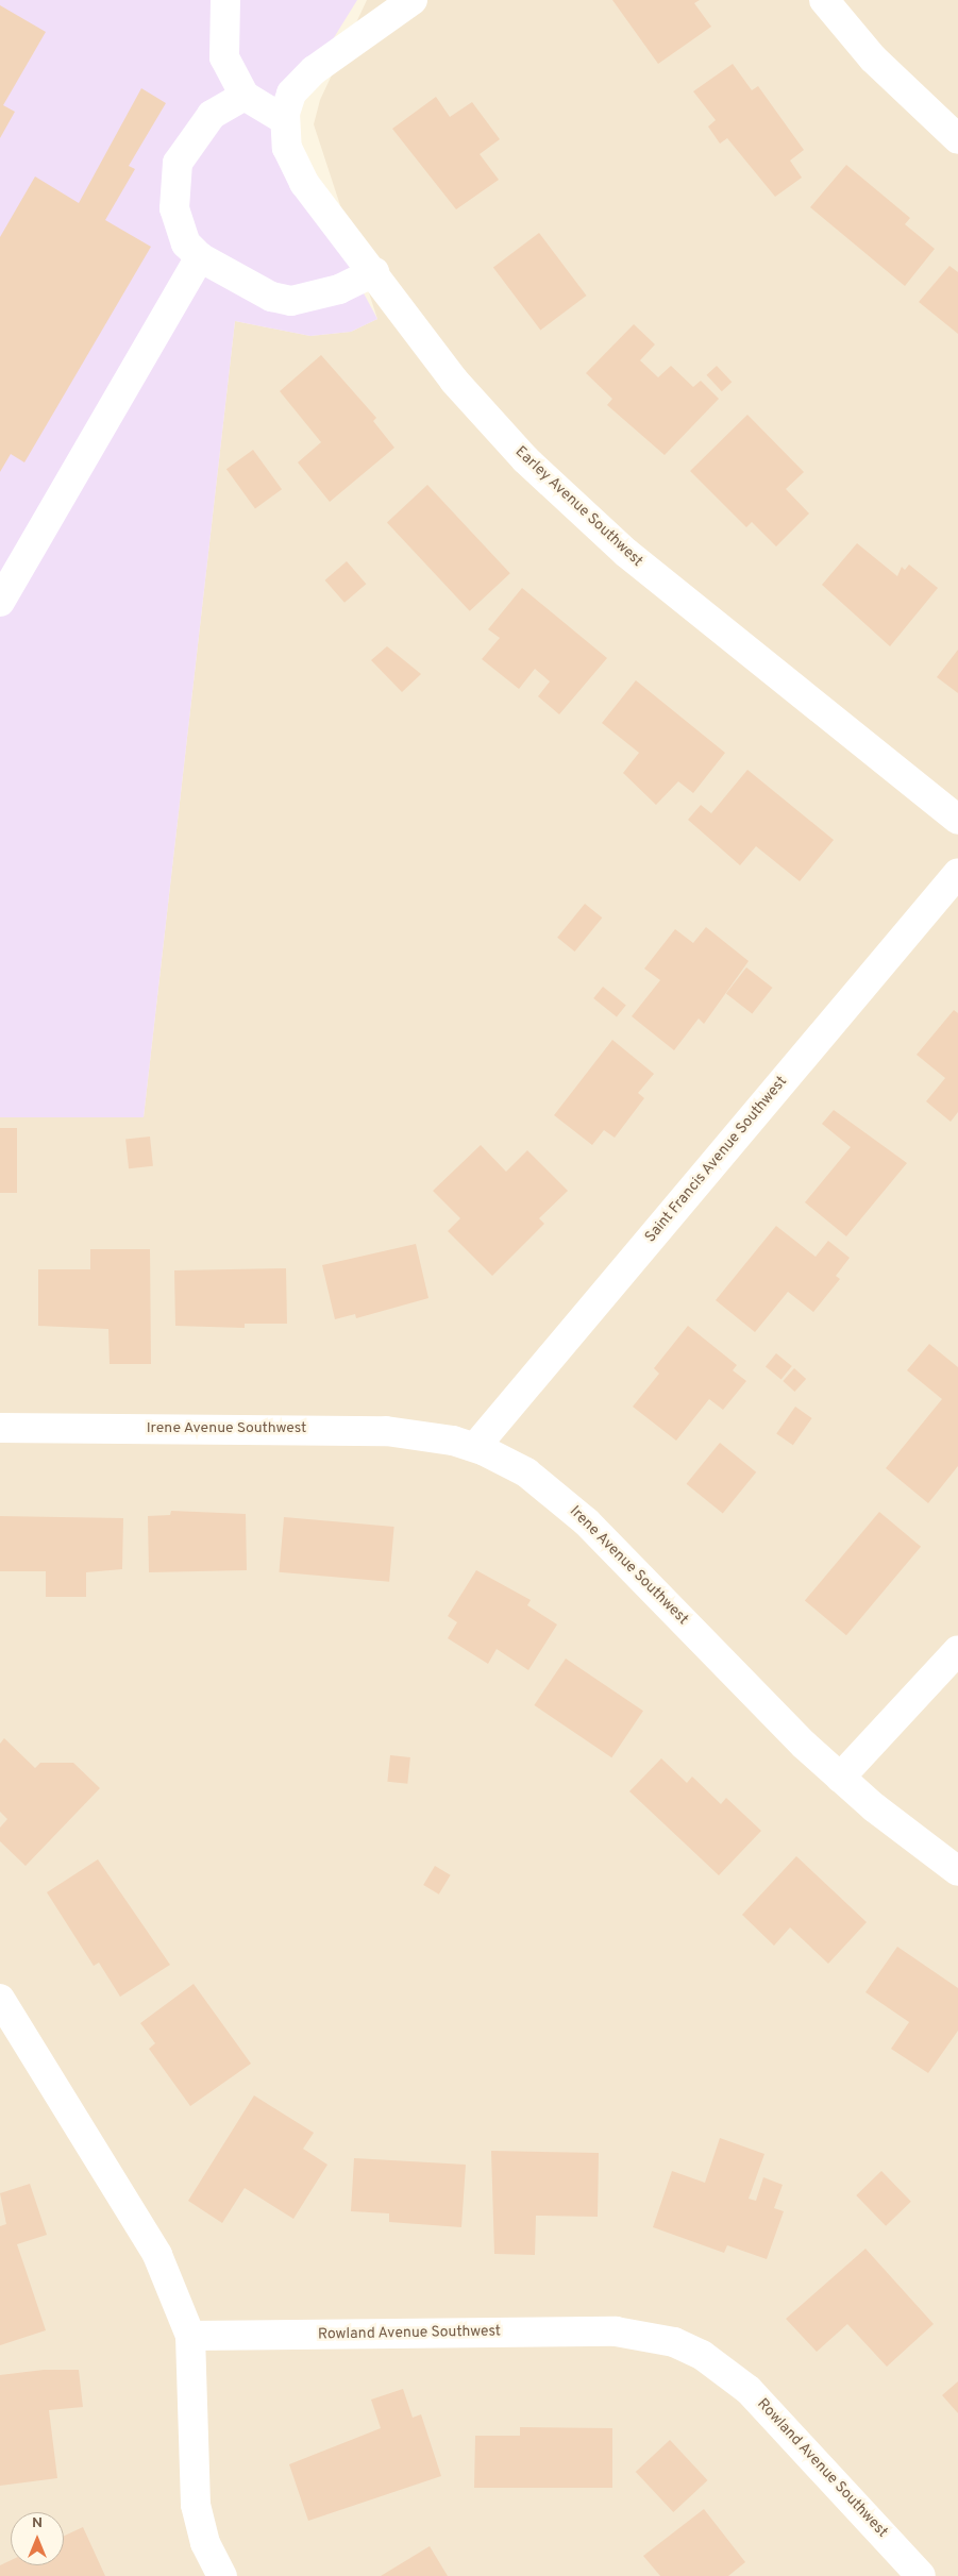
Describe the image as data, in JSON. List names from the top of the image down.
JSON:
{
  "streets": {
    "street": [
      "Earley Avenue Southwest",
      "Saint Francis Avenue Southwest",
      "Irene Avenue Southwest",
      "Rowland Avenue Southwest"
    ]
  },
  "crossings": [
    ["Saint Francis Avenue Southwest", "Irene Avenue Southwest"]
  ],
  "north": "top"
}
